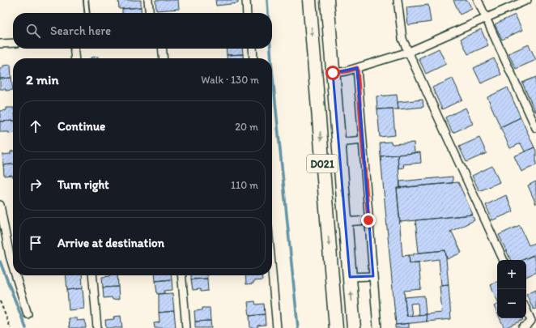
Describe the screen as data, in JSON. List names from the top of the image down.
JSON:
{
  "streets": {
    "highway": ["D021"]
  },
  "page": {
    "search": "Search here",
    "heading": ["2 min", "Walk · 130 m"],
    "list": [
      ["Continue", "20 m"],
      ["Turn right", "110 m"],
      "Arrive at destination"
    ],
    "map_buttons": ["+", "−"]
  }
}
